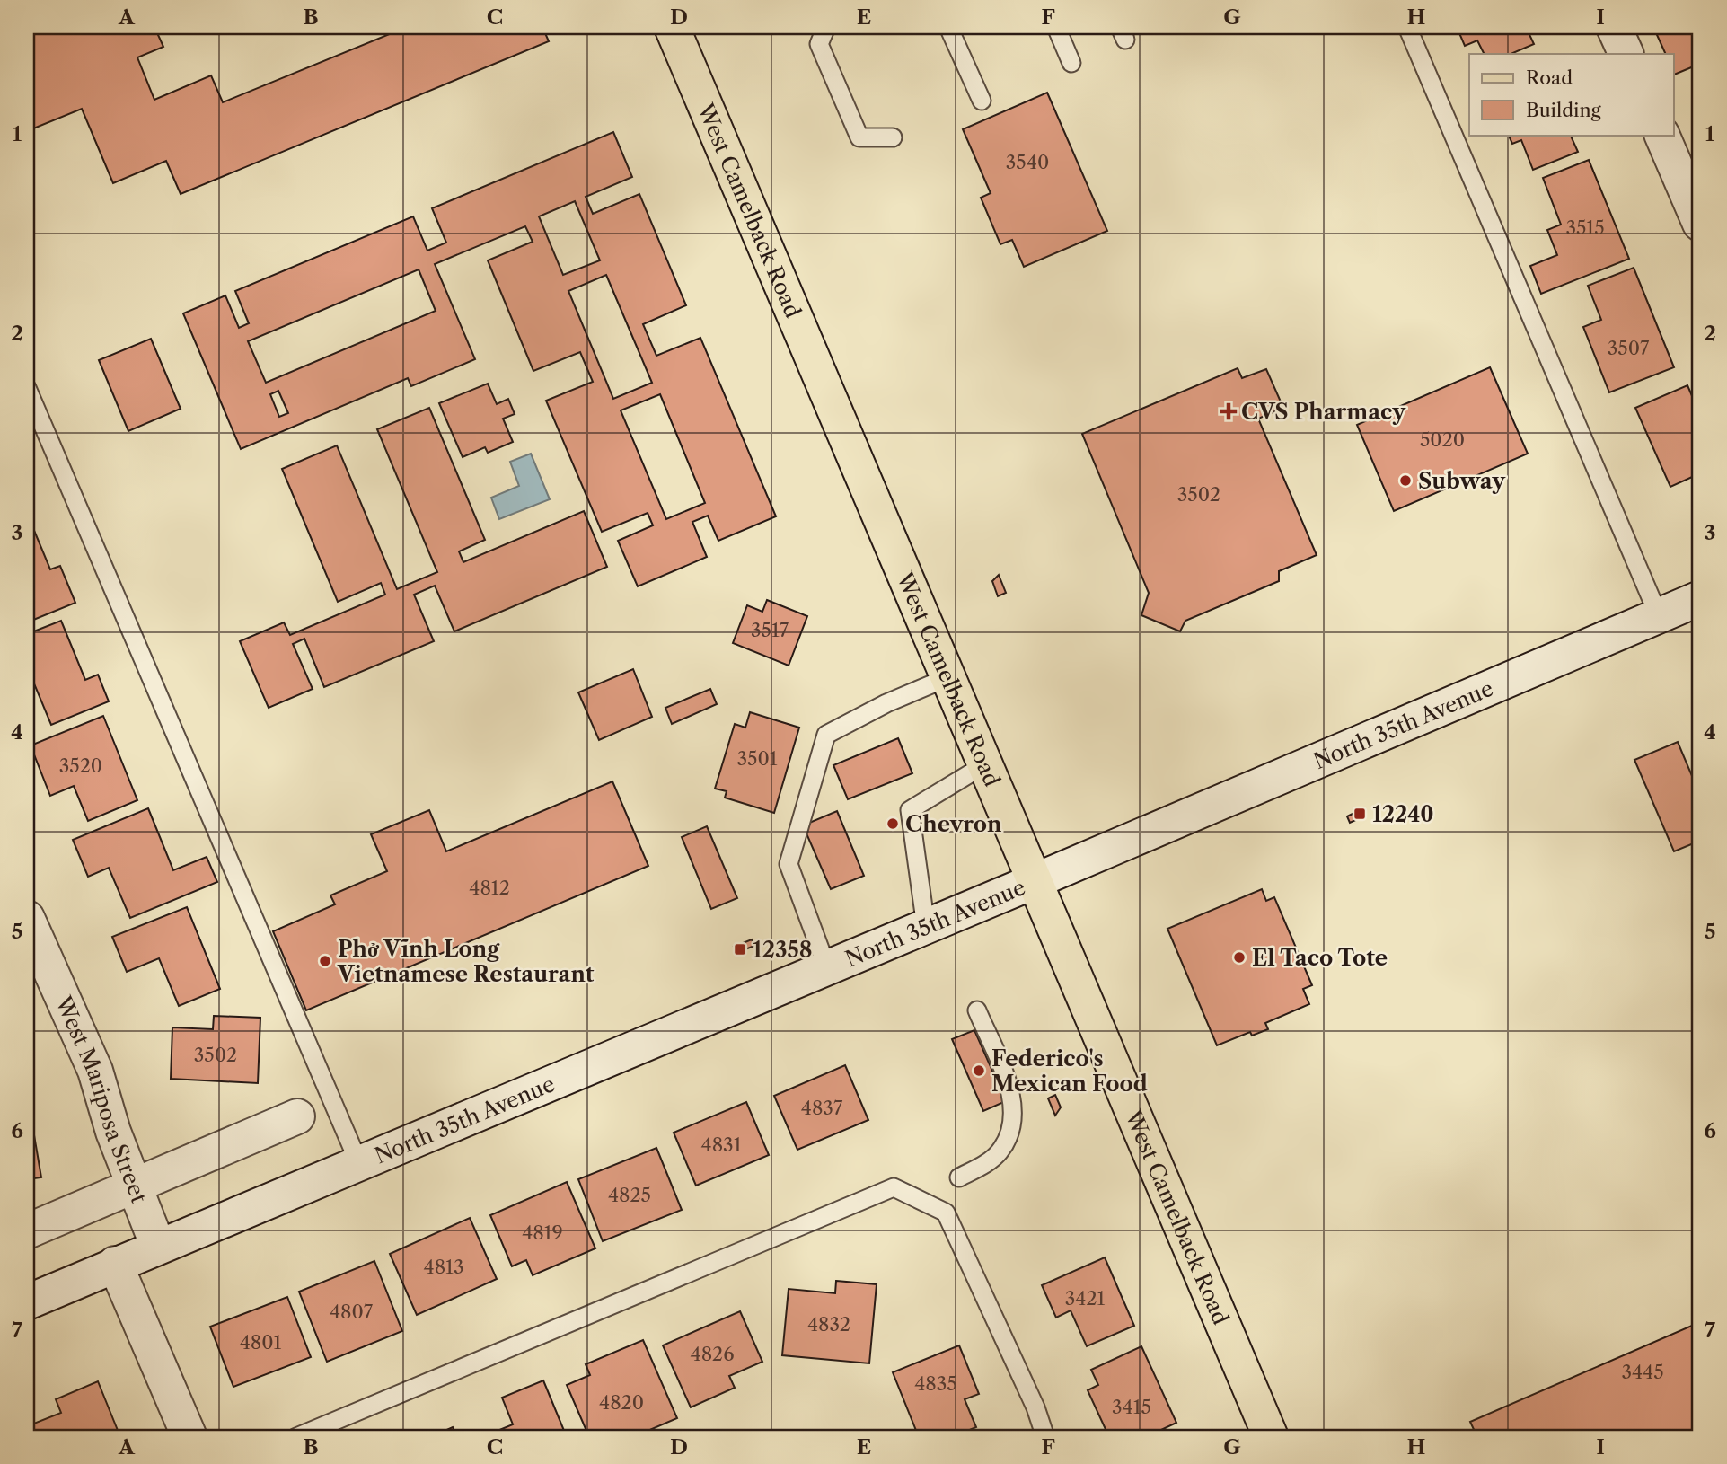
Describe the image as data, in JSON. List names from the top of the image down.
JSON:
{
  "streets": {
    "main road": ["West Camelback Road", "North 35th Avenue", "West Mariposa Street"]
  },
  "crossings": [
    ["West Camelback Road", "North 35th Avenue"],
    ["North 35th Avenue", "West Mariposa Street"]
  ],
  "places": {
    "health": ["CVS Pharmacy"],
    "other": [
      "Subway",
      "Chevron",
      "El Taco Tote",
      "Phở Vĩnh Long Vietnamese Restaurant",
      "Federico's Mexican Food"
    ],
    "transit": ["12240", "12358"]
  },
  "house_numbers": [
    "3540",
    "3515",
    "3507",
    "5020",
    "3502",
    "3517",
    "3501",
    "3520",
    "4812",
    "3502",
    "4837",
    "4831",
    "4825",
    "4819",
    "4813",
    "3421",
    "4807",
    "4832",
    "4801",
    "4826",
    "3445",
    "4835",
    "4820",
    "3415"
  ],
  "legend": ["Road", "Building"],
  "grid": {
    "columns": [
      "A",
      "B",
      "C",
      "D",
      "E",
      "F",
      "G",
      "H",
      "I"
    ],
    "rows": [
      "1",
      "2",
      "3",
      "4",
      "5",
      "6",
      "7"
    ]
  }
}
